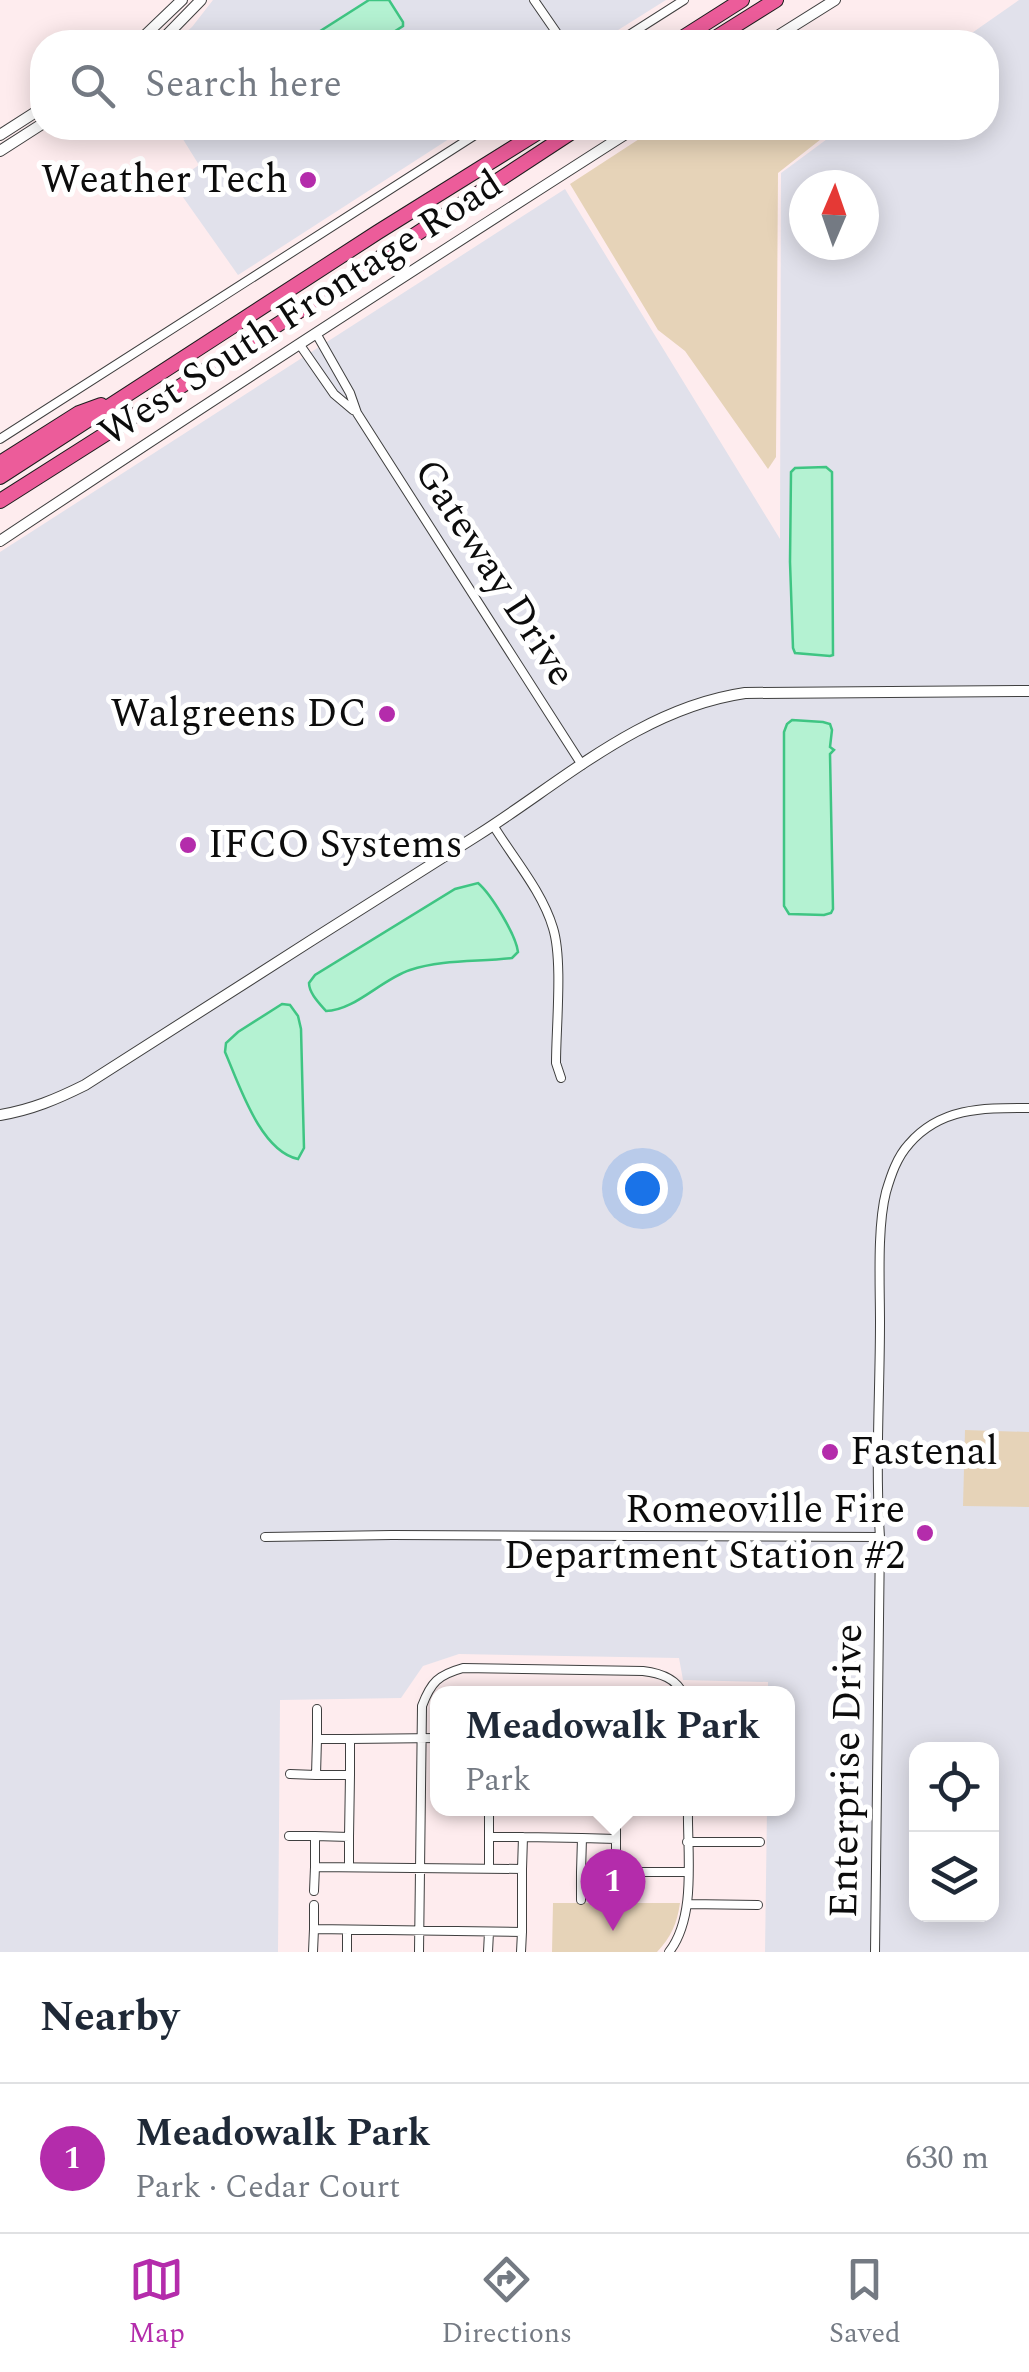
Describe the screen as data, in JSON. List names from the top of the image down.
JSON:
{
  "streets": {
    "street": ["West South Frontage Road", "Gateway Drive", "Enterprise Drive"]
  },
  "crossings": [
    ["West South Frontage Road", "Gateway Drive"]
  ],
  "places": [
    "Weather Tech",
    "Walgreens DC",
    "IFCO Systems",
    "Fastenal",
    "Romeoville Fire Department Station #2"
  ],
  "north": "top",
  "page": {
    "search": "Search here",
    "popup": ["Meadowalk Park", "Park"],
    "pins": "1",
    "heading": "Nearby",
    "list": [
      {
        "mark": "1",
        "name": "Meadowalk Park",
        "note": "Park · Cedar Court",
        "value": "630 m"
      }
    ],
    "nav": ["Map", "Directions", "Saved"]
  }
}
